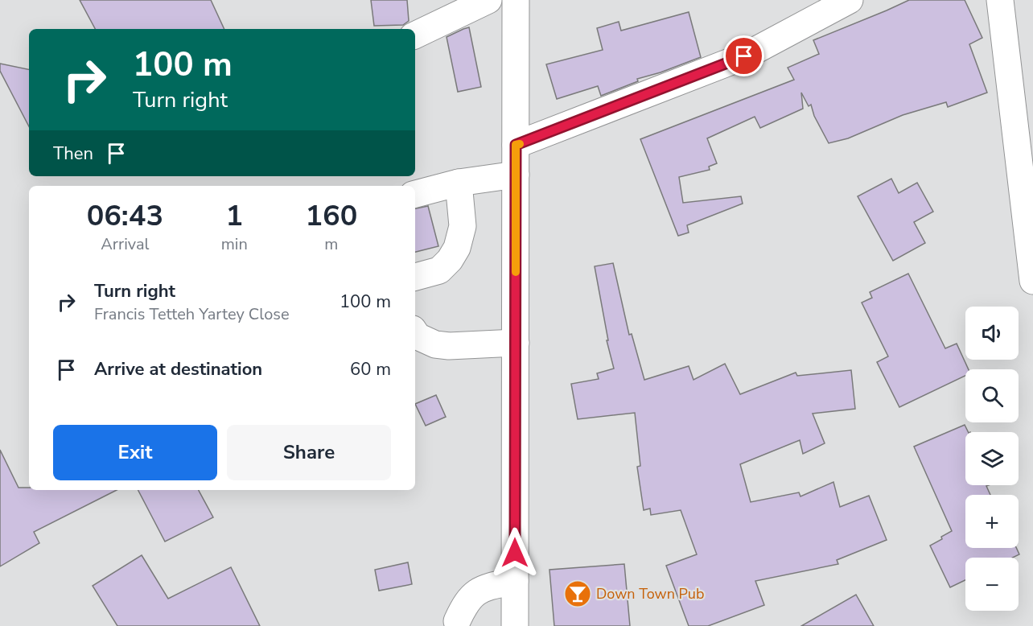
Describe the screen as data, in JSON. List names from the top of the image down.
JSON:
{
  "places": {
    "bar": ["Down Town Pub"]
  },
  "page": {
    "turn": ["100 m", "Turn right"],
    "then": "Then",
    "eta": [
      "06:43",
      "Arrival",
      "1",
      "min",
      "160",
      "m"
    ],
    "list": [
      {
        "name": "Turn right",
        "note": "Francis Tetteh Yartey Close",
        "value": "100 m"
      },
      {
        "name": "Arrive at destination",
        "value": "60 m"
      }
    ],
    "map_buttons": ["+", "−"],
    "buttons": ["Exit", "Share"]
  }
}
